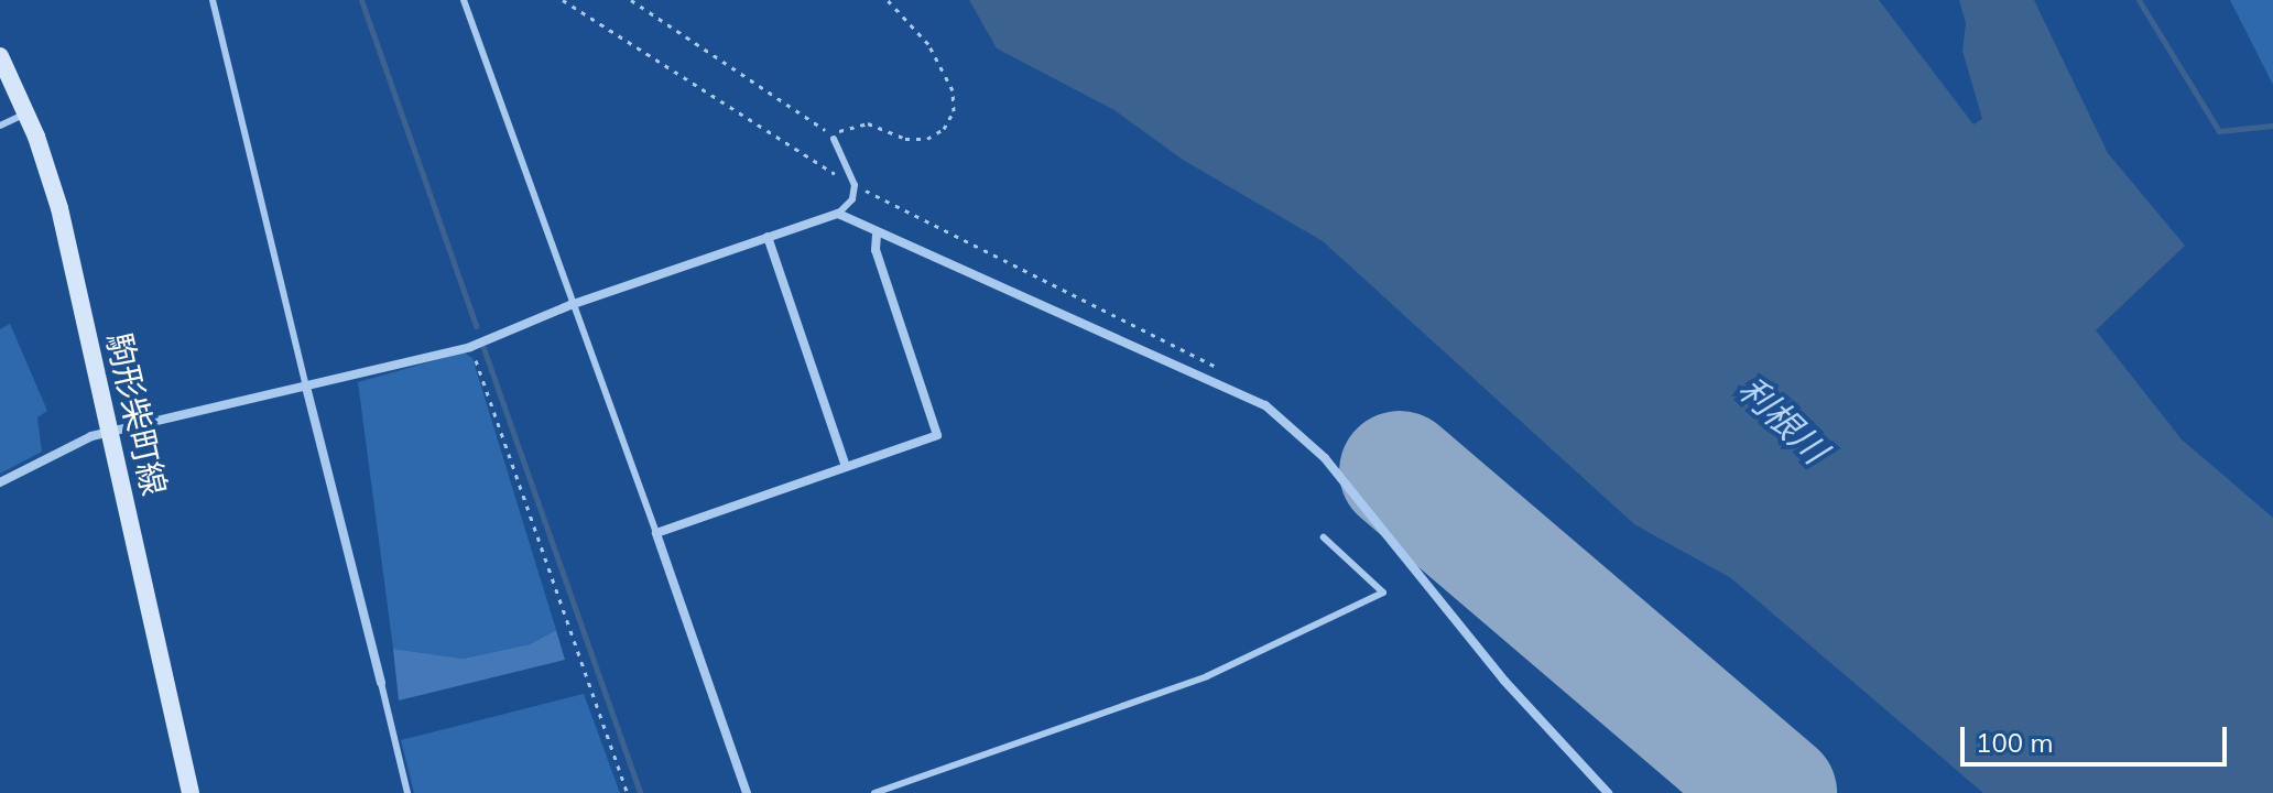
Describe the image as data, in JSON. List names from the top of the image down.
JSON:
{
  "streets": {
    "main road": ["駒形柴町線"]
  },
  "water": ["利根川"],
  "scale_bar": "100 m"
}
